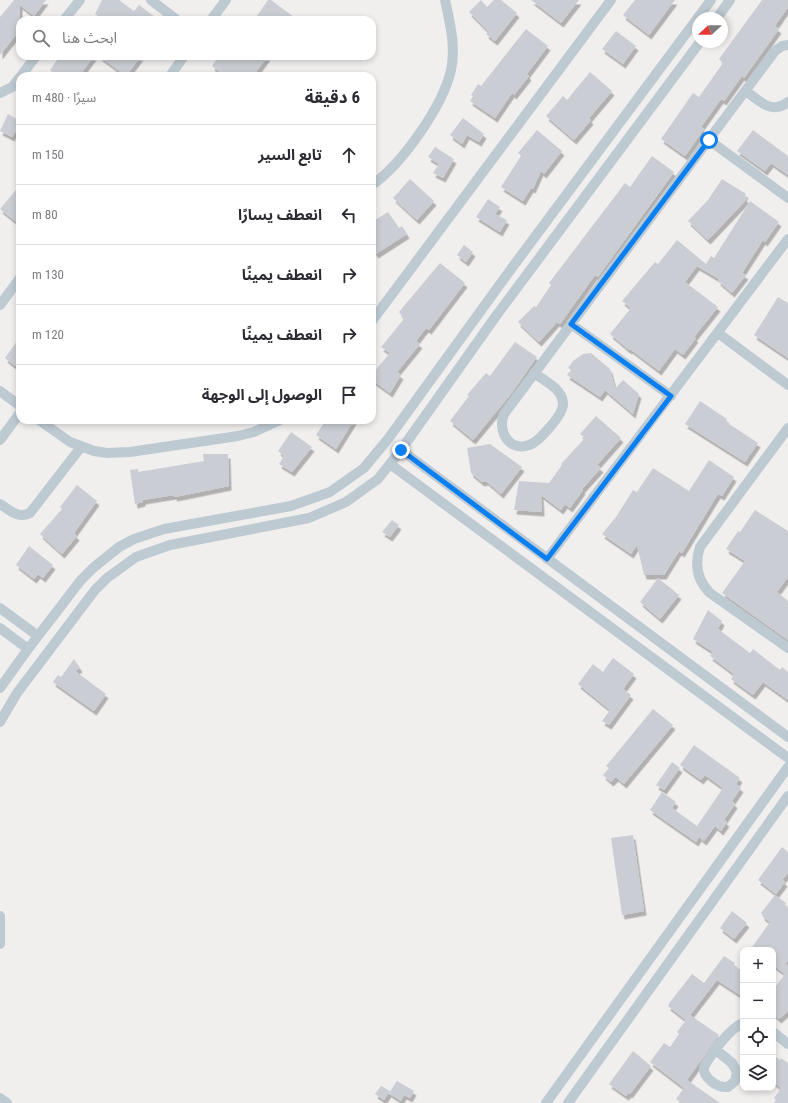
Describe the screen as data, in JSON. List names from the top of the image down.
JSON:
{
  "north": "left",
  "page": {
    "search": "ابحث هنا",
    "heading": ["6 دقيقة", "سيرًا · 480 m"],
    "list": [
      ["تابع السير", "150 m"],
      ["انعطف يسارًا", "80 m"],
      ["انعطف يمينًا", "130 m"],
      ["انعطف يمينًا", "120 m"],
      "الوصول إلى الوجهة"
    ],
    "map_buttons": ["+", "−"]
  }
}
